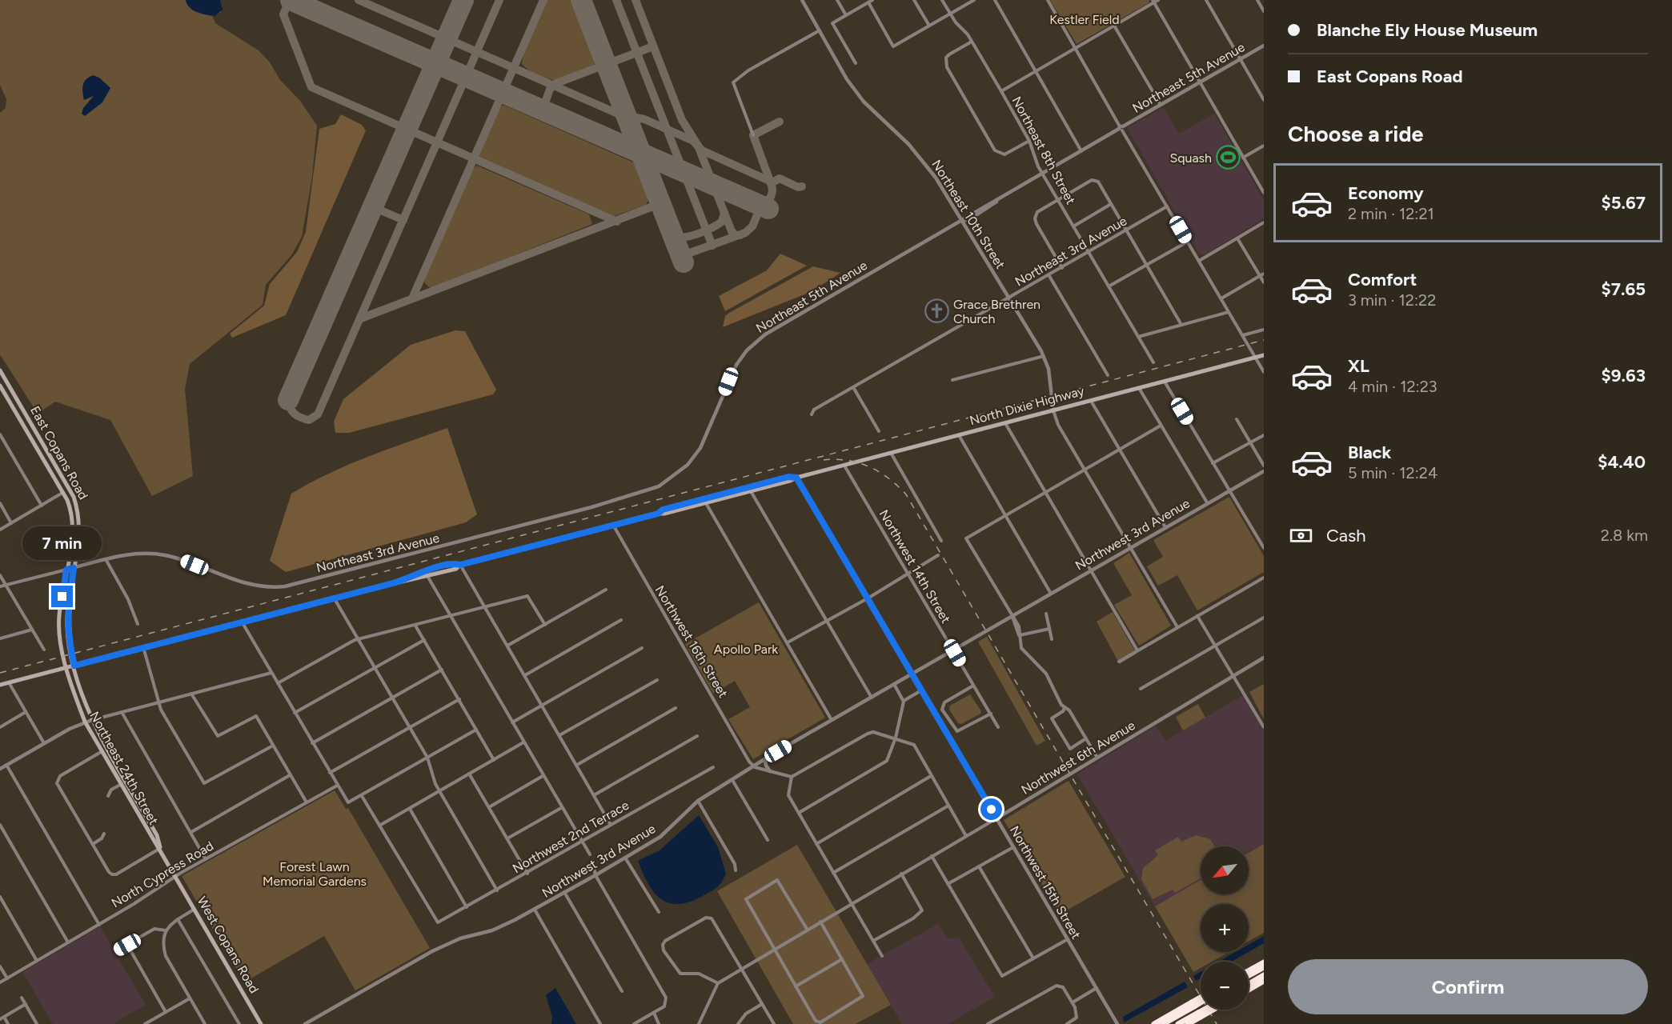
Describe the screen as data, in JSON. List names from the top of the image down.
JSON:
{
  "streets": {
    "main road": [
      "North Dixie Highway",
      "East Copans Road",
      "Northeast 24th Street",
      "West Copans Road"
    ],
    "street": [
      "Northeast 5th Avenue",
      "Northeast 8th Street",
      "Northeast 10th Street",
      "Northeast 3rd Avenue",
      "Northwest 3rd Avenue",
      "Northwest 14th Street",
      "Northwest 16th Street",
      "Northwest 6th Avenue",
      "Northwest 2nd Terrace",
      "North Cypress Road",
      "Northwest 15th Street"
    ]
  },
  "crossings": [
    ["Northeast 5th Avenue", "Northeast 8th Street"],
    ["Northeast 5th Avenue", "Northeast 10th Street"],
    ["Northeast 5th Avenue", "Northeast 3rd Avenue"],
    ["Northeast 8th Street", "Northeast 3rd Avenue"],
    ["Northeast 10th Street", "Northeast 3rd Avenue"],
    ["Northeast 10th Street", "North Dixie Highway"],
    ["North Dixie Highway", "East Copans Road"],
    ["North Dixie Highway", "Northwest 14th Street"],
    ["North Dixie Highway", "Northwest 16th Street"],
    ["North Dixie Highway", "Northeast 24th Street"],
    ["North Dixie Highway", "Northwest 15th Street"],
    ["East Copans Road", "Northeast 24th Street"],
    ["Northwest 3rd Avenue", "Northwest 14th Street"],
    ["Northwest 3rd Avenue", "Northwest 16th Street"],
    ["Northwest 3rd Avenue", "Northwest 15th Street"],
    ["Northwest 6th Avenue", "Northwest 15th Street"],
    ["Northeast 24th Street", "North Cypress Road"],
    ["Northeast 24th Street", "West Copans Road"],
    ["North Cypress Road", "West Copans Road"]
  ],
  "parks": ["Kestler Field", "Apollo Park", "Forest Lawn Memorial Gardens"],
  "places": {
    "sports": ["Squash"],
    "church": ["Grace Brethren Church"]
  },
  "north": "bottom left",
  "page": {
    "banner": ["Blanche Ely House Museum", "East Copans Road"],
    "heading": "Choose a ride",
    "list": [
      {
        "name": "Economy",
        "note": "2 min · 12:21",
        "value": "$5.67"
      },
      {
        "name": "Comfort",
        "note": "3 min · 12:22",
        "value": "$7.65"
      },
      {
        "name": "XL",
        "note": "4 min · 12:23",
        "value": "$9.63"
      },
      {
        "name": "Black",
        "note": "5 min · 12:24",
        "value": "$4.40"
      }
    ],
    "pay": ["Cash", "2.8 km"],
    "bubble": "7 min",
    "map_buttons": ["+", "−"],
    "buttons": "Confirm"
  }
}
